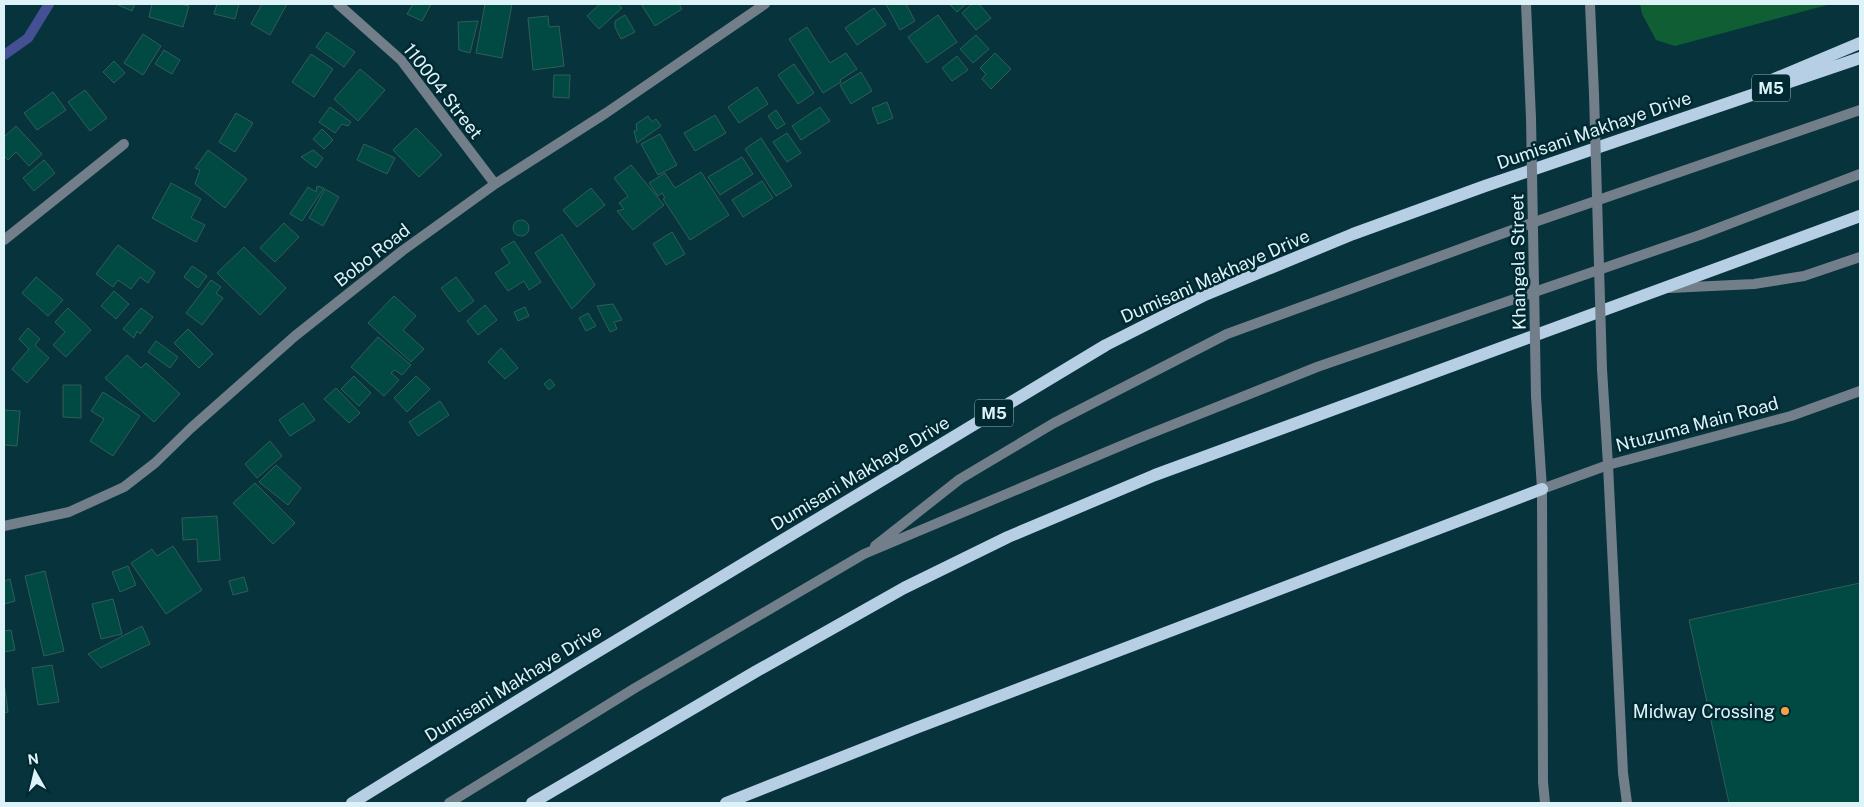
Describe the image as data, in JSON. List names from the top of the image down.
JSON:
{
  "streets": {
    "main road": ["M5", "Dumisani Makhaye Drive"],
    "street": [
      "110004 Street",
      "Bobo Road",
      "Khangela Street",
      "Ntuzuma Main Road"
    ]
  },
  "crossings": [
    ["110004 Street", "Bobo Road"],
    ["Khangela Street", "Ntuzuma Main Road"]
  ],
  "places": ["Midway Crossing"],
  "north": "top"
}
